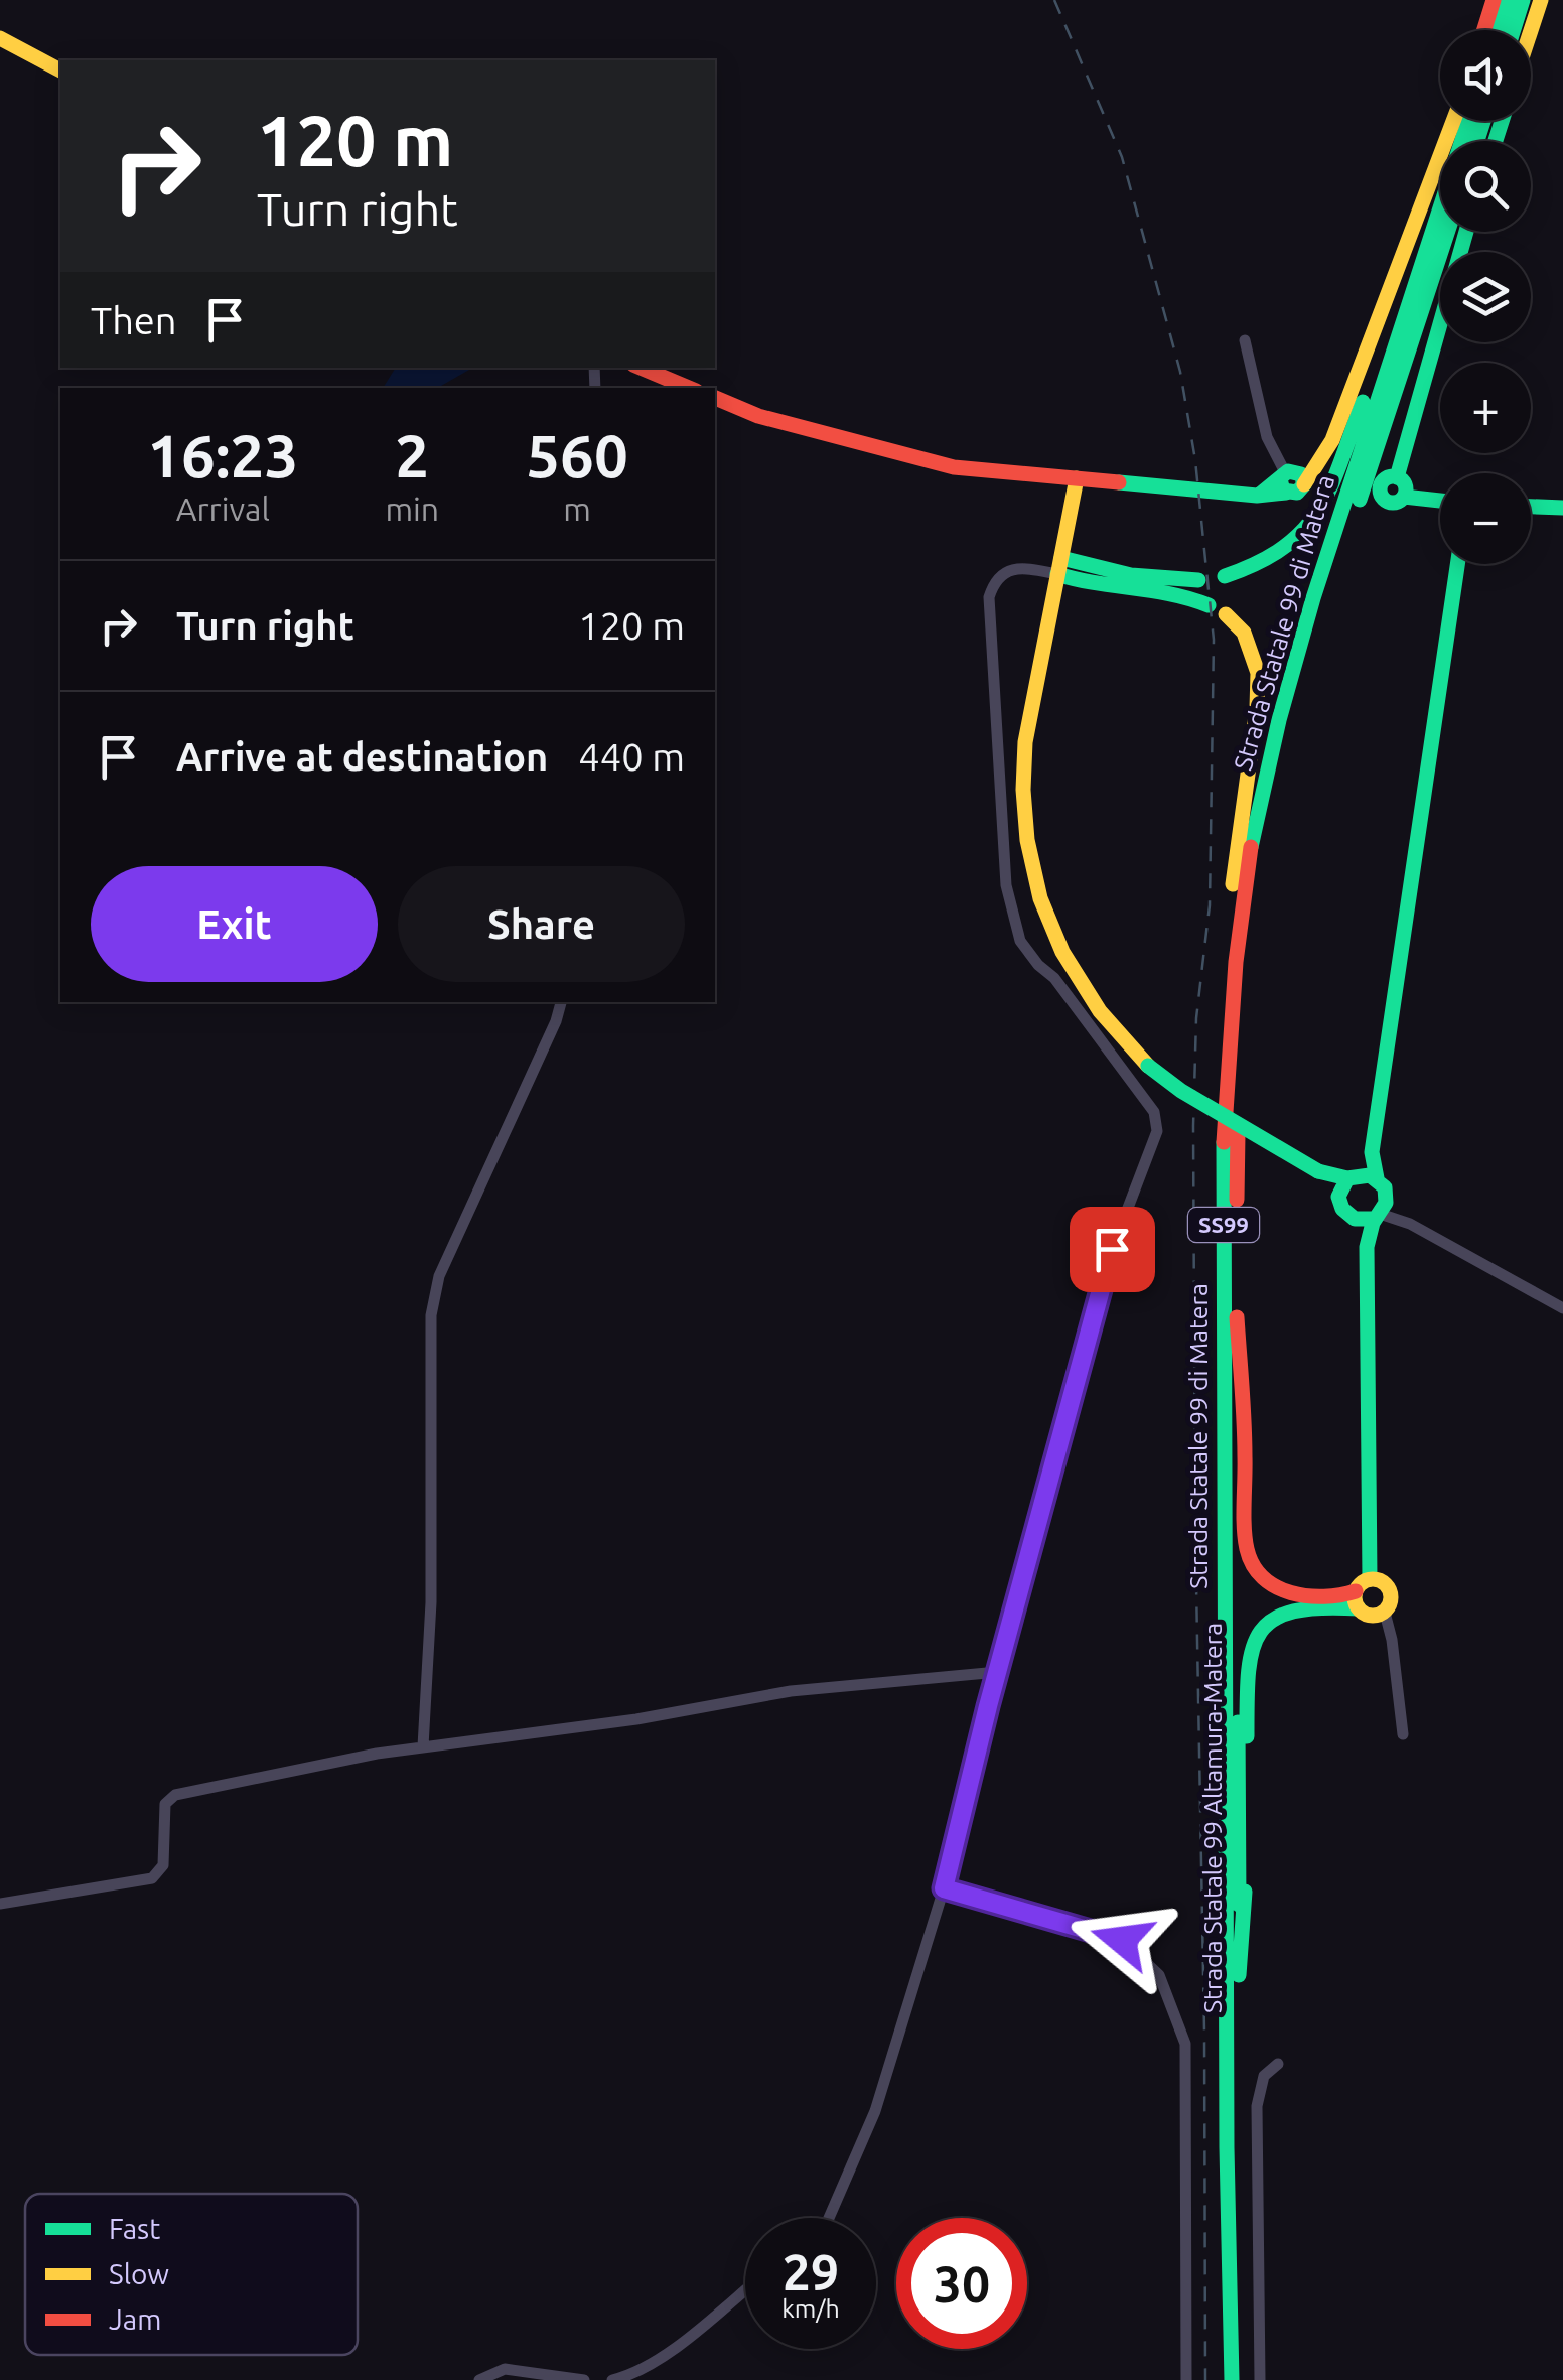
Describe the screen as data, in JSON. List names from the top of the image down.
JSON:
{
  "streets": {
    "main road": ["Strada Statale 99 di Matera", "SS99", "Strada Statale 99 Altamura-Matera"]
  },
  "legend": ["Fast", "Slow", "Jam"],
  "page": {
    "map_buttons": ["+", "−"],
    "turn": ["120 m", "Turn right"],
    "then": "Then",
    "eta": [
      "16:23",
      "Arrival",
      "2",
      "min",
      "560",
      "m"
    ],
    "list": [
      {
        "name": "Turn right",
        "value": "120 m"
      },
      {
        "name": "Arrive at destination",
        "value": "440 m"
      }
    ],
    "buttons": ["Exit", "Share"],
    "speed": "29 km/h",
    "limit": "30"
  }
}
